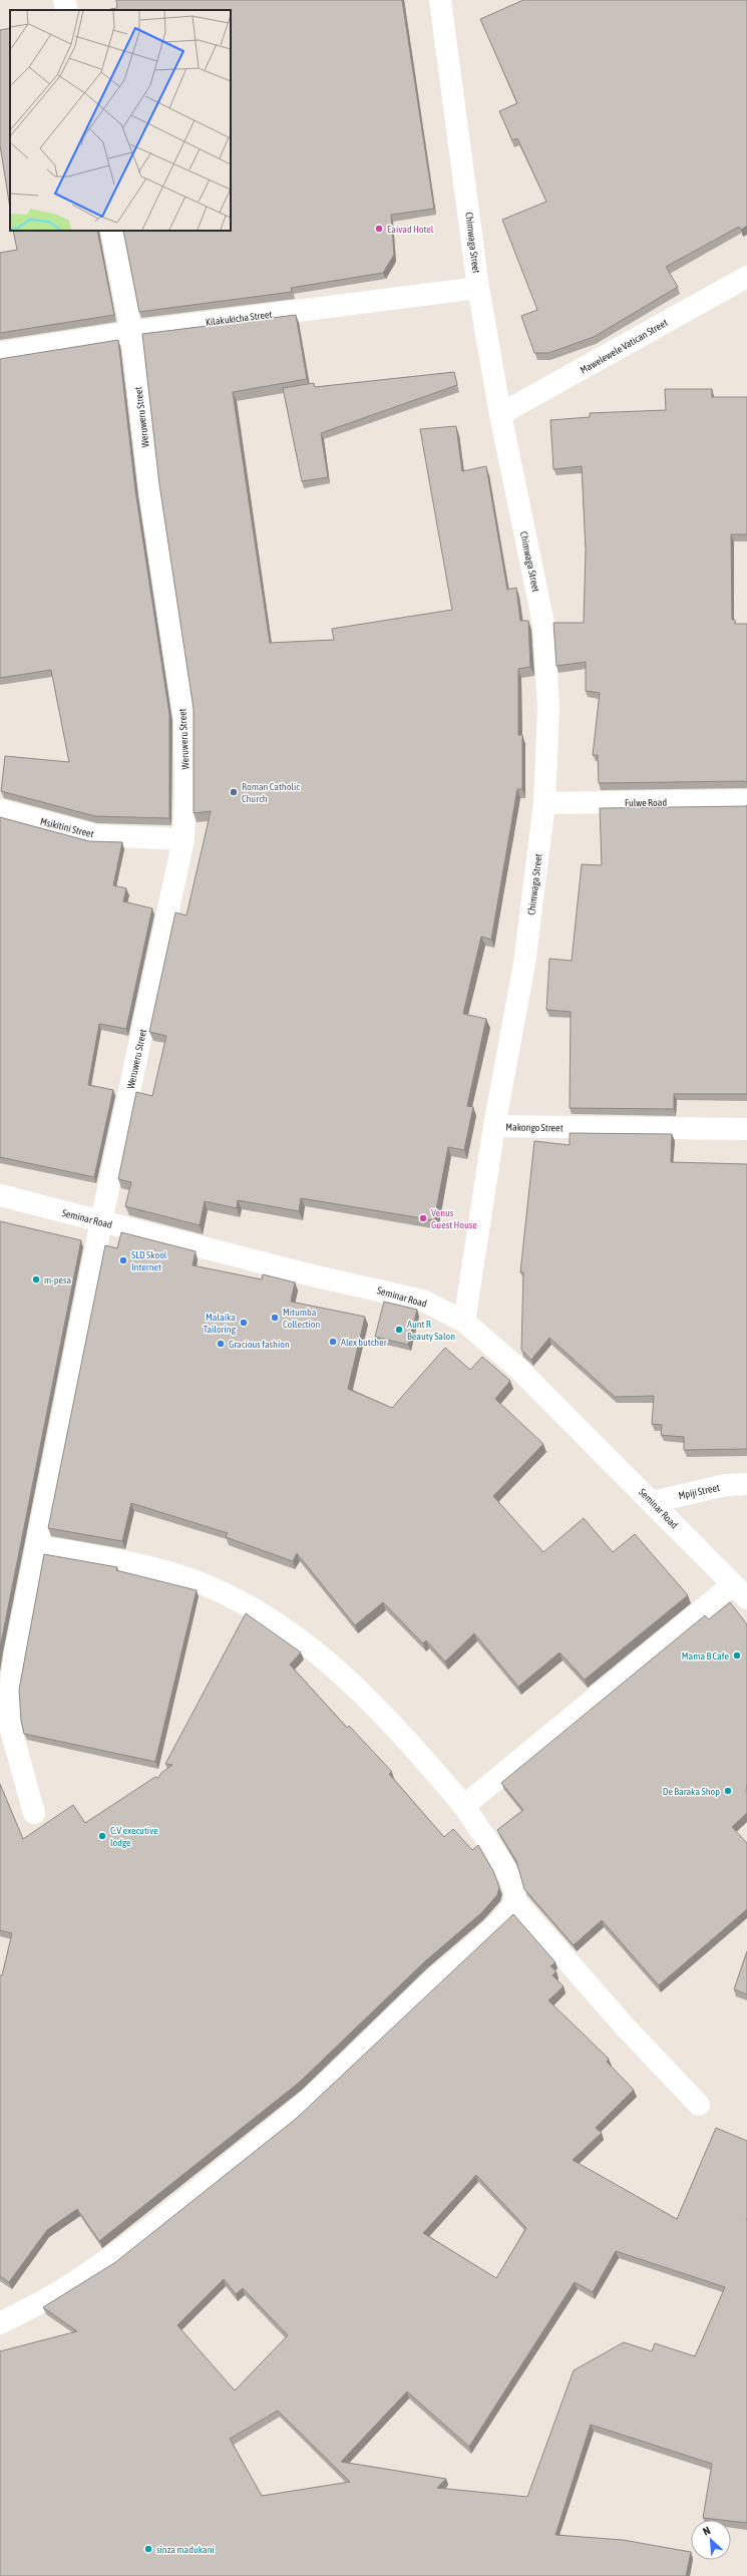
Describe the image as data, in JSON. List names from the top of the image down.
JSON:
{
  "streets": {
    "street": [
      "Chimwaga Street",
      "Kilakukicha Street",
      "Mawelewele Vatican Street",
      "Weruweru Street",
      "Fulwe Road",
      "Msikitini Street",
      "Makongo Street",
      "Seminar Road",
      "Mpiji Street"
    ]
  },
  "crossings": [
    ["Chimwaga Street", "Kilakukicha Street"],
    ["Chimwaga Street", "Mawelewele Vatican Street"],
    ["Chimwaga Street", "Fulwe Road"],
    ["Chimwaga Street", "Makongo Street"],
    ["Kilakukicha Street", "Weruweru Street"],
    ["Weruweru Street", "Msikitini Street"],
    ["Weruweru Street", "Seminar Road"],
    ["Makongo Street", "Seminar Road"],
    ["Seminar Road", "Mpiji Street"]
  ],
  "places": [
    "Eaivad Hotel",
    "Roman Catholic Church",
    "Venus Guest House",
    "SLD Skool Internet",
    "m-pesa",
    "Mitumba Collection",
    "Malaika Tailoring",
    "Aunt R Beauty Salon",
    "Alex butcher",
    "Gracious fashion",
    "Mama B Cafe",
    "De Baraka Shop",
    "C.V executive lodge",
    "sinza madukani"
  ],
  "north": "top left"
}
